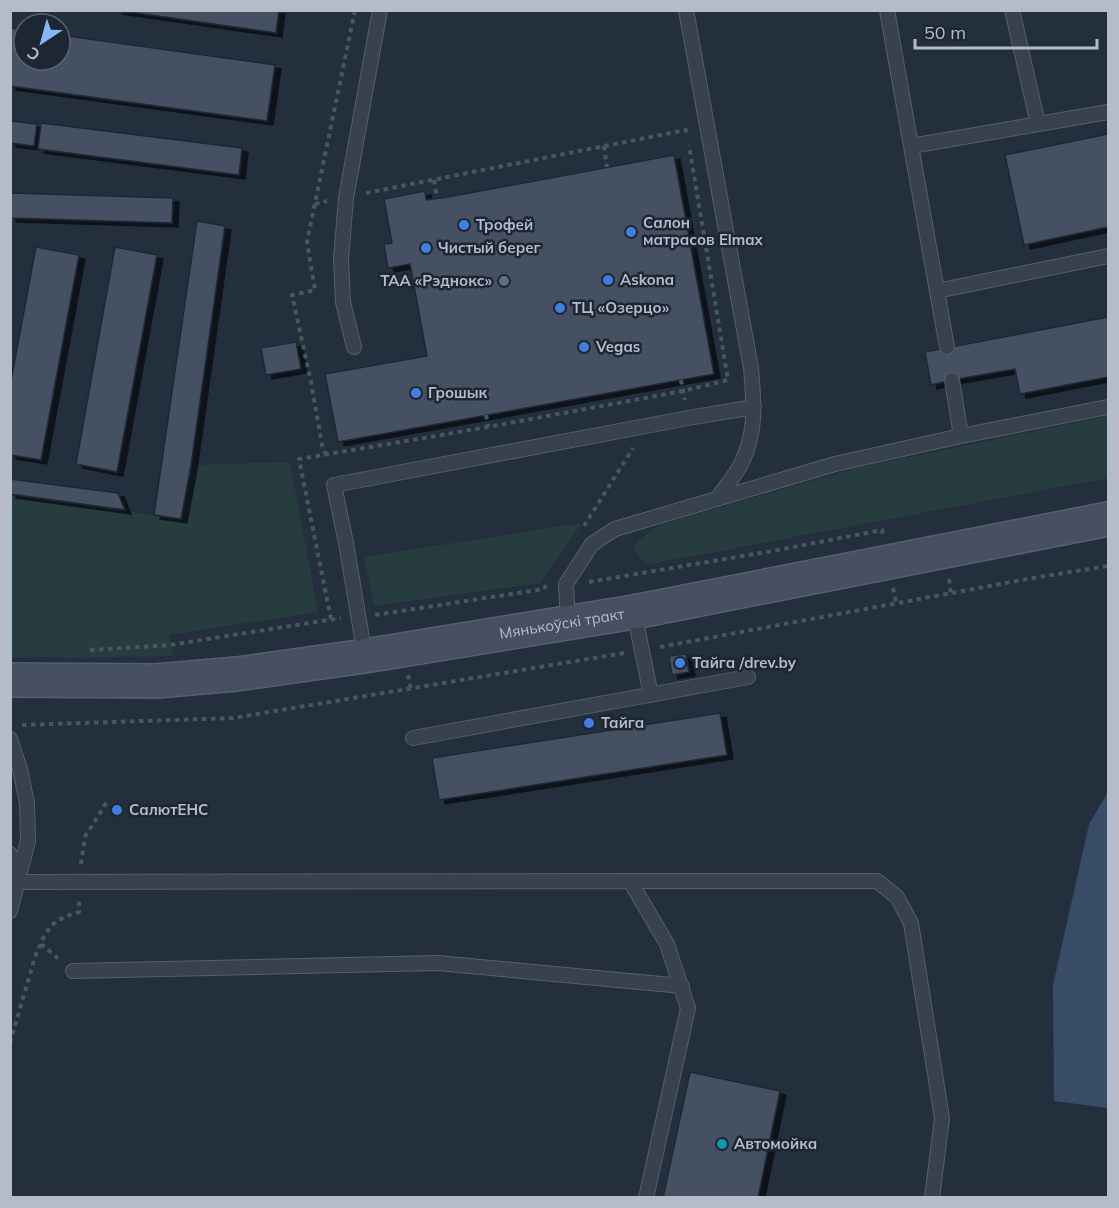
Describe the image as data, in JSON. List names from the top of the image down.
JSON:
{
  "streets": {
    "street": ["Мянькоўскі тракт"]
  },
  "places": [
    "Трофей",
    "Салон матрасов Elmax",
    "Чистый берег",
    "Askona",
    "ТАА «Рэднокс»",
    "ТЦ «Озерцо»",
    "Vegas",
    "Грошык",
    "Тайга /drev.by",
    "Тайга",
    "СалютЕНС",
    "Автомойка"
  ],
  "scale_bar": "50 m",
  "north": "bottom left"
}
